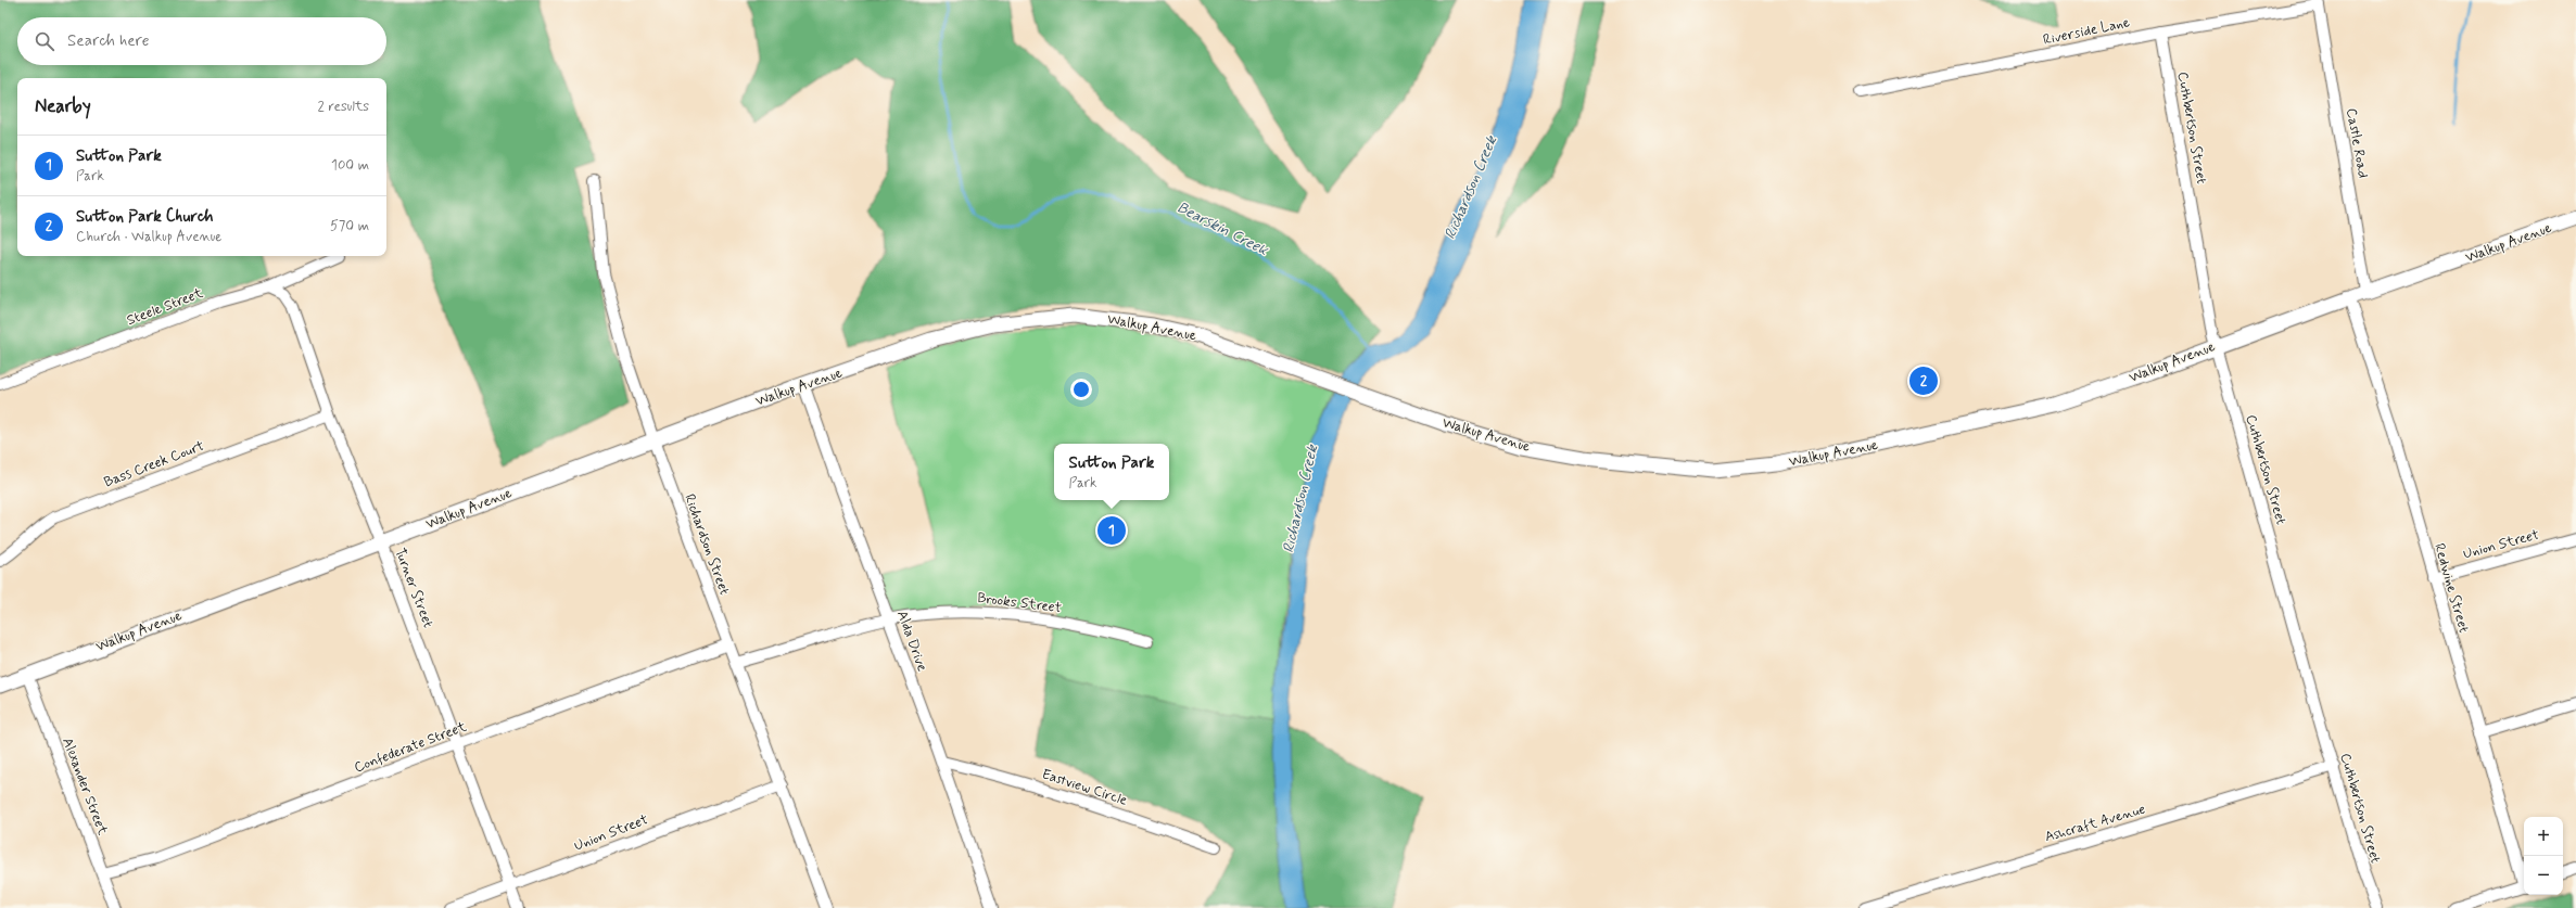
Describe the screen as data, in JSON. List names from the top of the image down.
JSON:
{
  "streets": {
    "street": [
      "Riverside Lane",
      "Cuthbertson Street",
      "Castle Road",
      "Walkup Avenue",
      "Steele Street",
      "Bass Creek Court",
      "Richardson Street",
      "Union Street",
      "Turner Street",
      "Redwine Street",
      "Brooks Street",
      "Alda Drive",
      "Confederate Street",
      "Alexander Street",
      "Eastview Circle",
      "Ashcraft Avenue"
    ]
  },
  "crossings": [
    ["Riverside Lane", "Cuthbertson Street"],
    ["Riverside Lane", "Castle Road"],
    ["Cuthbertson Street", "Walkup Avenue"],
    ["Cuthbertson Street", "Ashcraft Avenue"],
    ["Castle Road", "Walkup Avenue"],
    ["Walkup Avenue", "Richardson Street"],
    ["Walkup Avenue", "Turner Street"],
    ["Walkup Avenue", "Redwine Street"],
    ["Walkup Avenue", "Alda Drive"],
    ["Walkup Avenue", "Alexander Street"],
    ["Steele Street", "Turner Street"],
    ["Bass Creek Court", "Turner Street"],
    ["Richardson Street", "Union Street"],
    ["Richardson Street", "Brooks Street"],
    ["Richardson Street", "Confederate Street"],
    ["Union Street", "Turner Street"],
    ["Union Street", "Redwine Street"],
    ["Turner Street", "Confederate Street"],
    ["Brooks Street", "Alda Drive"],
    ["Alda Drive", "Eastview Circle"],
    ["Confederate Street", "Alexander Street"]
  ],
  "water": ["Richardson Creek", "Bearskin Creek"],
  "page": {
    "search": "Search here",
    "heading": ["Nearby", "2 results"],
    "list": [
      {
        "mark": "1",
        "name": "Sutton Park",
        "note": "Park",
        "value": "100 m"
      },
      {
        "mark": "2",
        "name": "Sutton Park Church",
        "note": "Church · Walkup Avenue",
        "value": "570 m"
      }
    ],
    "pins": ["2", "1"],
    "popup": ["Sutton Park", "Park"],
    "map_buttons": ["+", "−"]
  }
}
